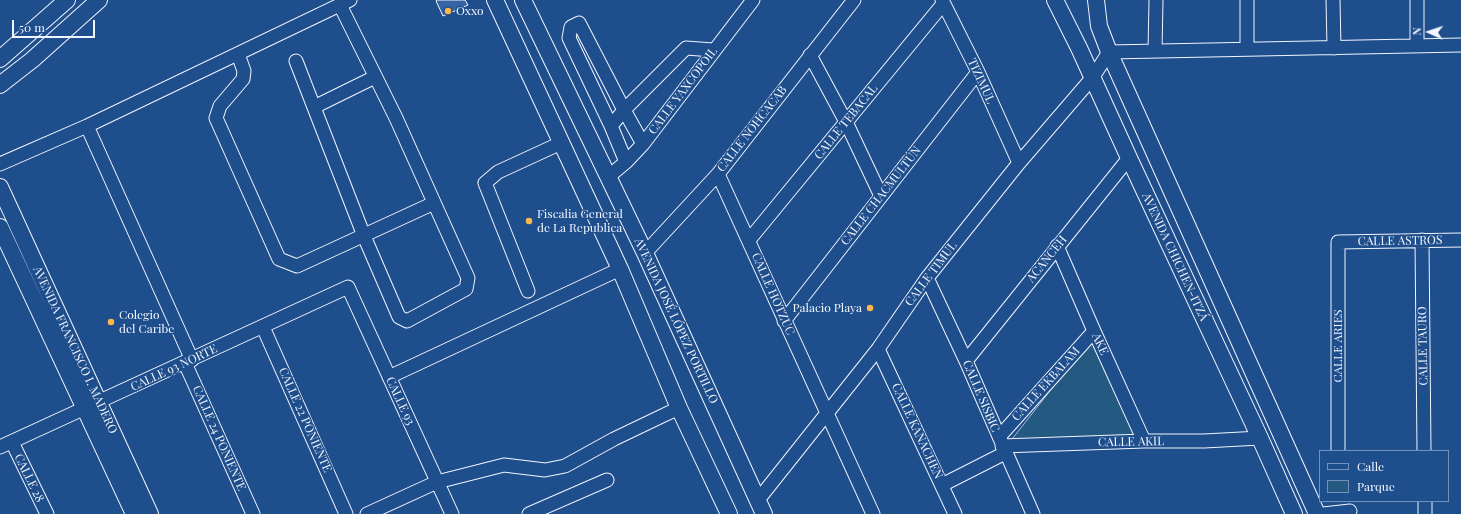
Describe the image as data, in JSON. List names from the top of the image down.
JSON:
{
  "streets": {
    "main road": ["AVENIDA CHICHEN-ITZÁ", "AVENIDA JOSÉ LÓPEZ PORTILLO", "AVENIDA FRANCISCO I. MADERO"],
    "street": [
      "TIZIMUL",
      "CALLE YAXCOPOIL",
      "CALLE TEBACAL",
      "CALLE NOHCACAB",
      "CALLE CHACMULTÚN",
      "CALLE ASTROS",
      "ACANCEH",
      "CALLE TIMUL",
      "CALLE HOTZUC",
      "AKE",
      "CALLE ARIES",
      "CALLE TAURO",
      "CALLE 93 NORTE",
      "CALLE EKBALAM",
      "CALLE SISBIC",
      "CALLE 93",
      "CALLE 22 PONIENTE",
      "CALLE KANACHEN",
      "CALLE 24 PONIENTE",
      "CALLE AKIL",
      "CALLE 28"
    ]
  },
  "crossings": [
    ["TIZIMUL", "CALLE TEBACAL"],
    ["TIZIMUL", "CALLE CHACMULTÚN"],
    ["TIZIMUL", "CALLE TIMUL"],
    ["CALLE YAXCOPOIL", "AVENIDA JOSÉ LÓPEZ PORTILLO"],
    ["CALLE TEBACAL", "CALLE HOTZUC"],
    ["CALLE NOHCACAB", "CALLE HOTZUC"],
    ["CALLE NOHCACAB", "AVENIDA JOSÉ LÓPEZ PORTILLO"],
    ["CALLE CHACMULTÚN", "CALLE HOTZUC"],
    ["CALLE ASTROS", "CALLE ARIES"],
    ["CALLE ASTROS", "CALLE TAURO"],
    ["AVENIDA CHICHEN-ITZÁ", "ACANCEH"],
    ["AVENIDA CHICHEN-ITZÁ", "CALLE TIMUL"],
    ["AVENIDA CHICHEN-ITZÁ", "CALLE AKIL"],
    ["ACANCEH", "AKE"],
    ["ACANCEH", "CALLE SISBIC"],
    ["CALLE TIMUL", "CALLE HOTZUC"],
    ["CALLE TIMUL", "AVENIDA JOSÉ LÓPEZ PORTILLO"],
    ["CALLE TIMUL", "CALLE SISBIC"],
    ["CALLE TIMUL", "CALLE KANACHEN"],
    ["AKE", "CALLE EKBALAM"],
    ["AKE", "CALLE AKIL"],
    ["AVENIDA FRANCISCO I. MADERO", "CALLE 93 NORTE"],
    ["CALLE 93 NORTE", "CALLE 93"],
    ["CALLE 93 NORTE", "CALLE 22 PONIENTE"],
    ["CALLE 93 NORTE", "CALLE 24 PONIENTE"],
    ["CALLE 93 NORTE", "CALLE 28"],
    ["CALLE EKBALAM", "CALLE SISBIC"],
    ["CALLE EKBALAM", "CALLE AKIL"],
    ["CALLE SISBIC", "CALLE AKIL"]
  ],
  "places": [
    "Oxxo",
    "Fiscalia General de La Republica",
    "Palacio Playa",
    "Colegio del Caribe"
  ],
  "legend": ["Calle", "Parque"],
  "scale_bar": "50 m",
  "north": "left"
}
